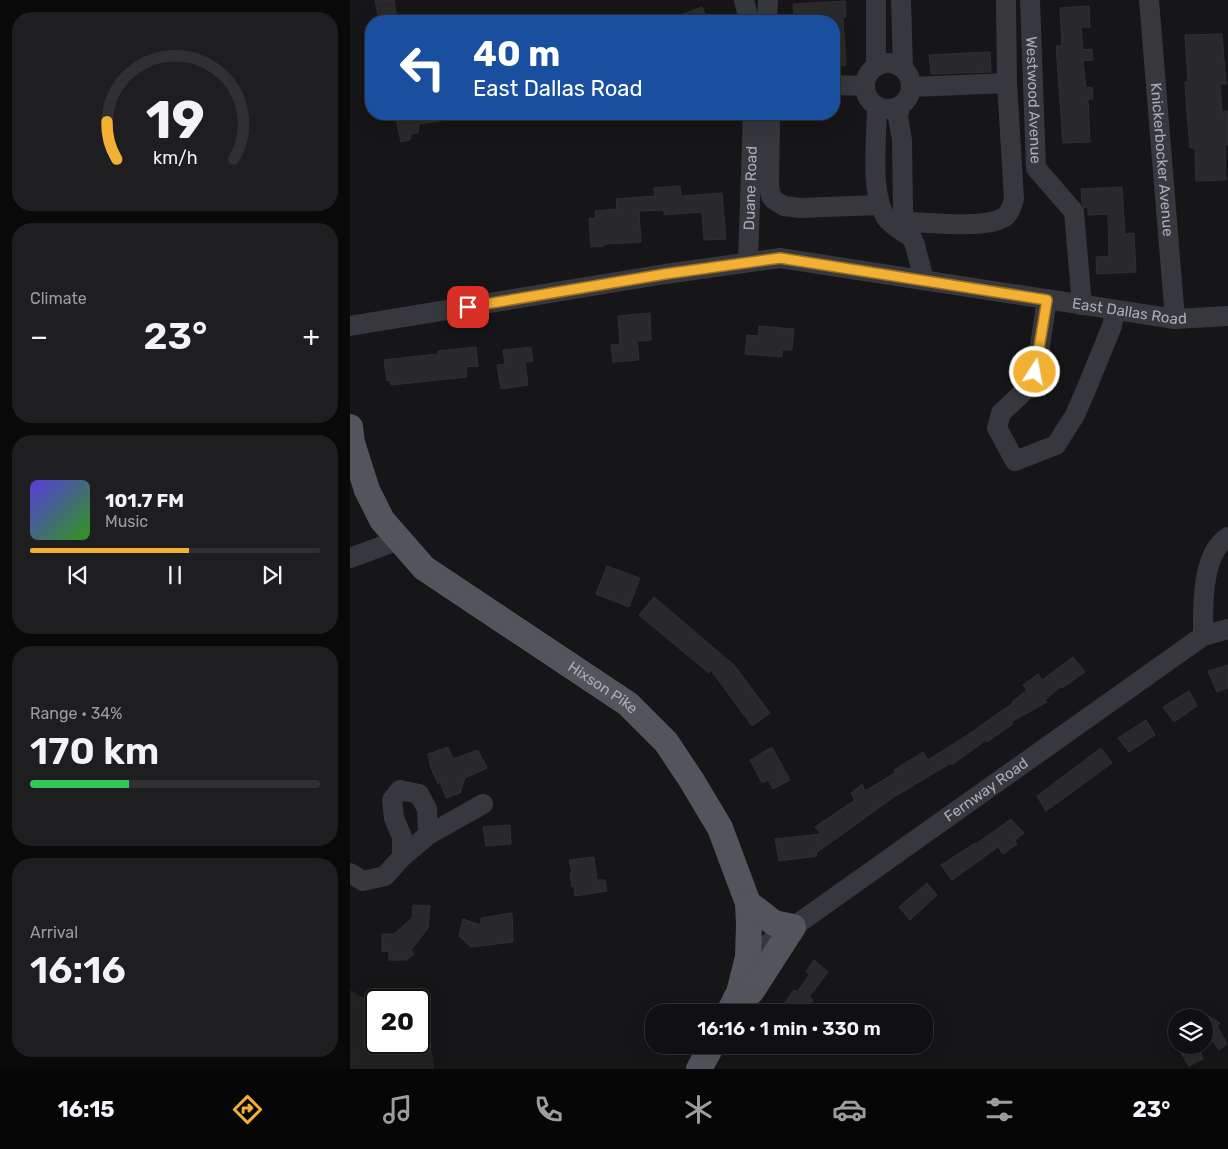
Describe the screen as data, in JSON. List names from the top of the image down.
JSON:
{
  "streets": {
    "main road": ["Hixson Pike"],
    "street": [
      "Westwood Avenue",
      "Knickerbocker Avenue",
      "Duane Road",
      "East Dallas Road",
      "Fernway Road"
    ]
  },
  "crossings": [
    ["Westwood Avenue", "East Dallas Road"],
    ["Knickerbocker Avenue", "East Dallas Road"],
    ["Duane Road", "East Dallas Road"],
    ["Hixson Pike", "Fernway Road"]
  ],
  "page": {
    "turn": ["40 m", "East Dallas Road"],
    "tile": [
      "Climate",
      ["Range · 34%", "170 km"],
      ["Arrival", "16:16"]
    ],
    "heat": ["−", "23°", "+"],
    "song": ["101.7 FM", "Music"],
    "limit": "20",
    "trip": "16:16 · 1 min · 330 m",
    "tabs": ["16:15", "23°"],
    "gauge": ["19", "km/h"]
  }
}
